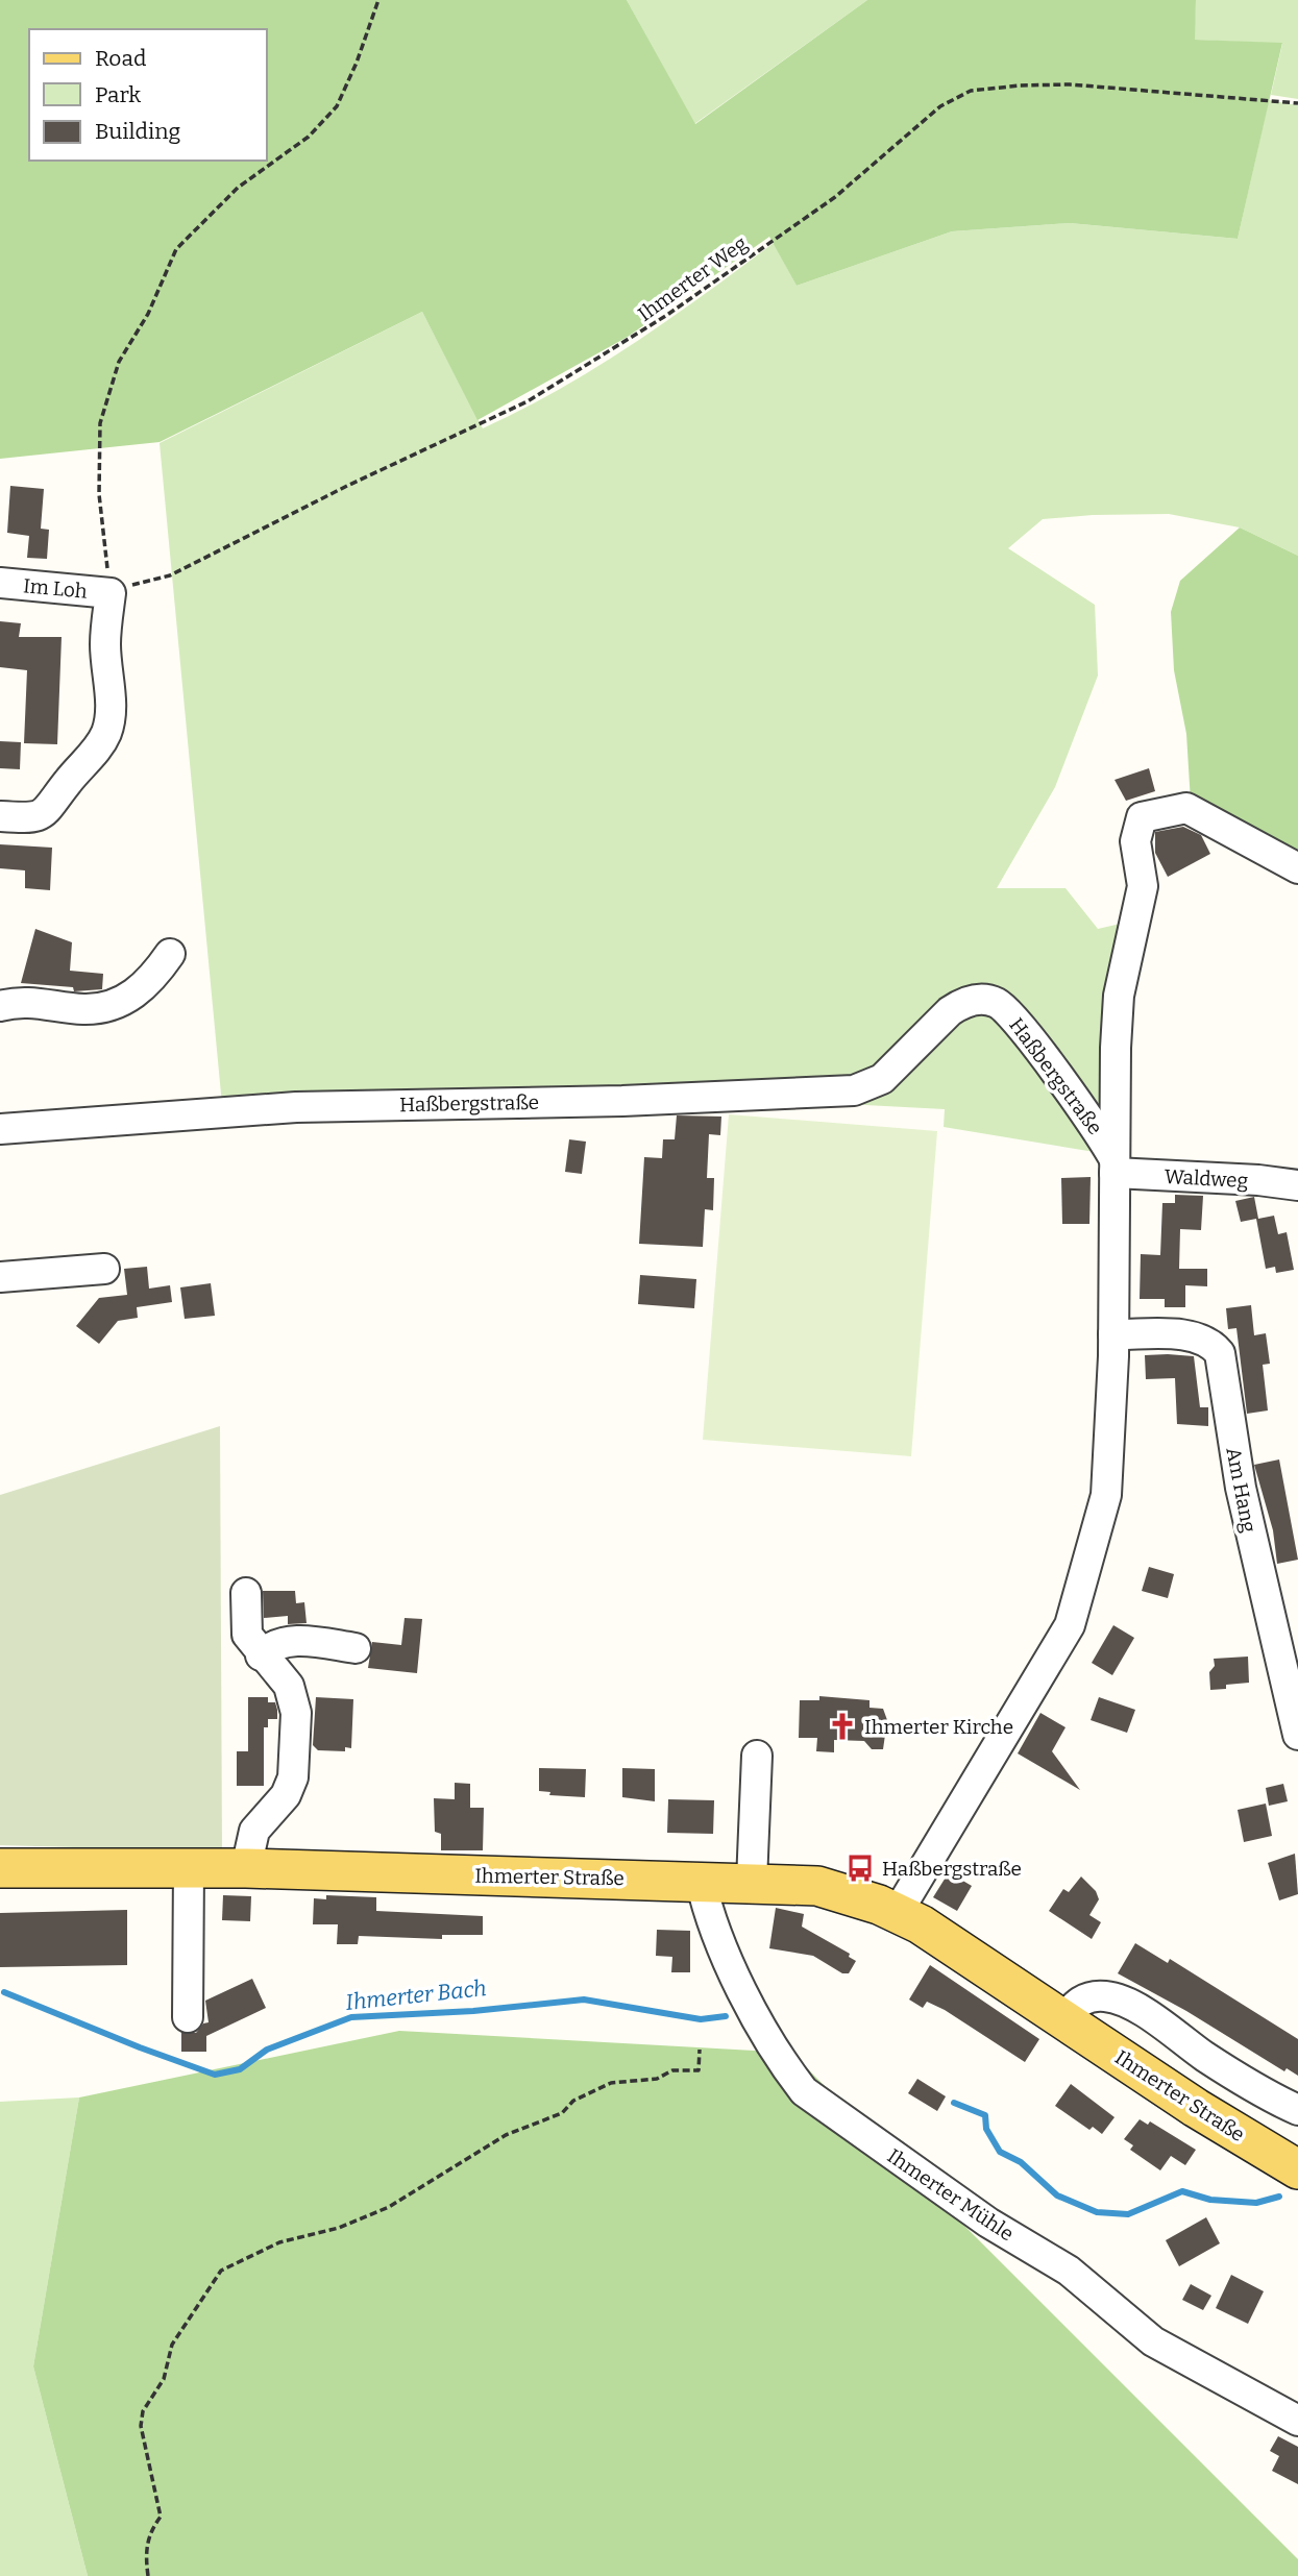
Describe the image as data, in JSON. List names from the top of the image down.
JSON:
{
  "streets": {
    "main road": ["Ihmerter Straße"],
    "street": [
      "Im Loh",
      "Haßbergstraße",
      "Waldweg",
      "Am Hang",
      "Ihmerter Mühle"
    ],
    "path": ["Ihmerter Weg"]
  },
  "crossings": [
    ["Ihmerter Weg", "Im Loh"],
    ["Haßbergstraße", "Waldweg"],
    ["Ihmerter Straße", "Ihmerter Mühle"]
  ],
  "water": ["Ihmerter Bach"],
  "places": {
    "church": ["Ihmerter Kirche"],
    "bus stop": ["Haßbergstraße"]
  },
  "legend": ["Road", "Park", "Building"]
}
